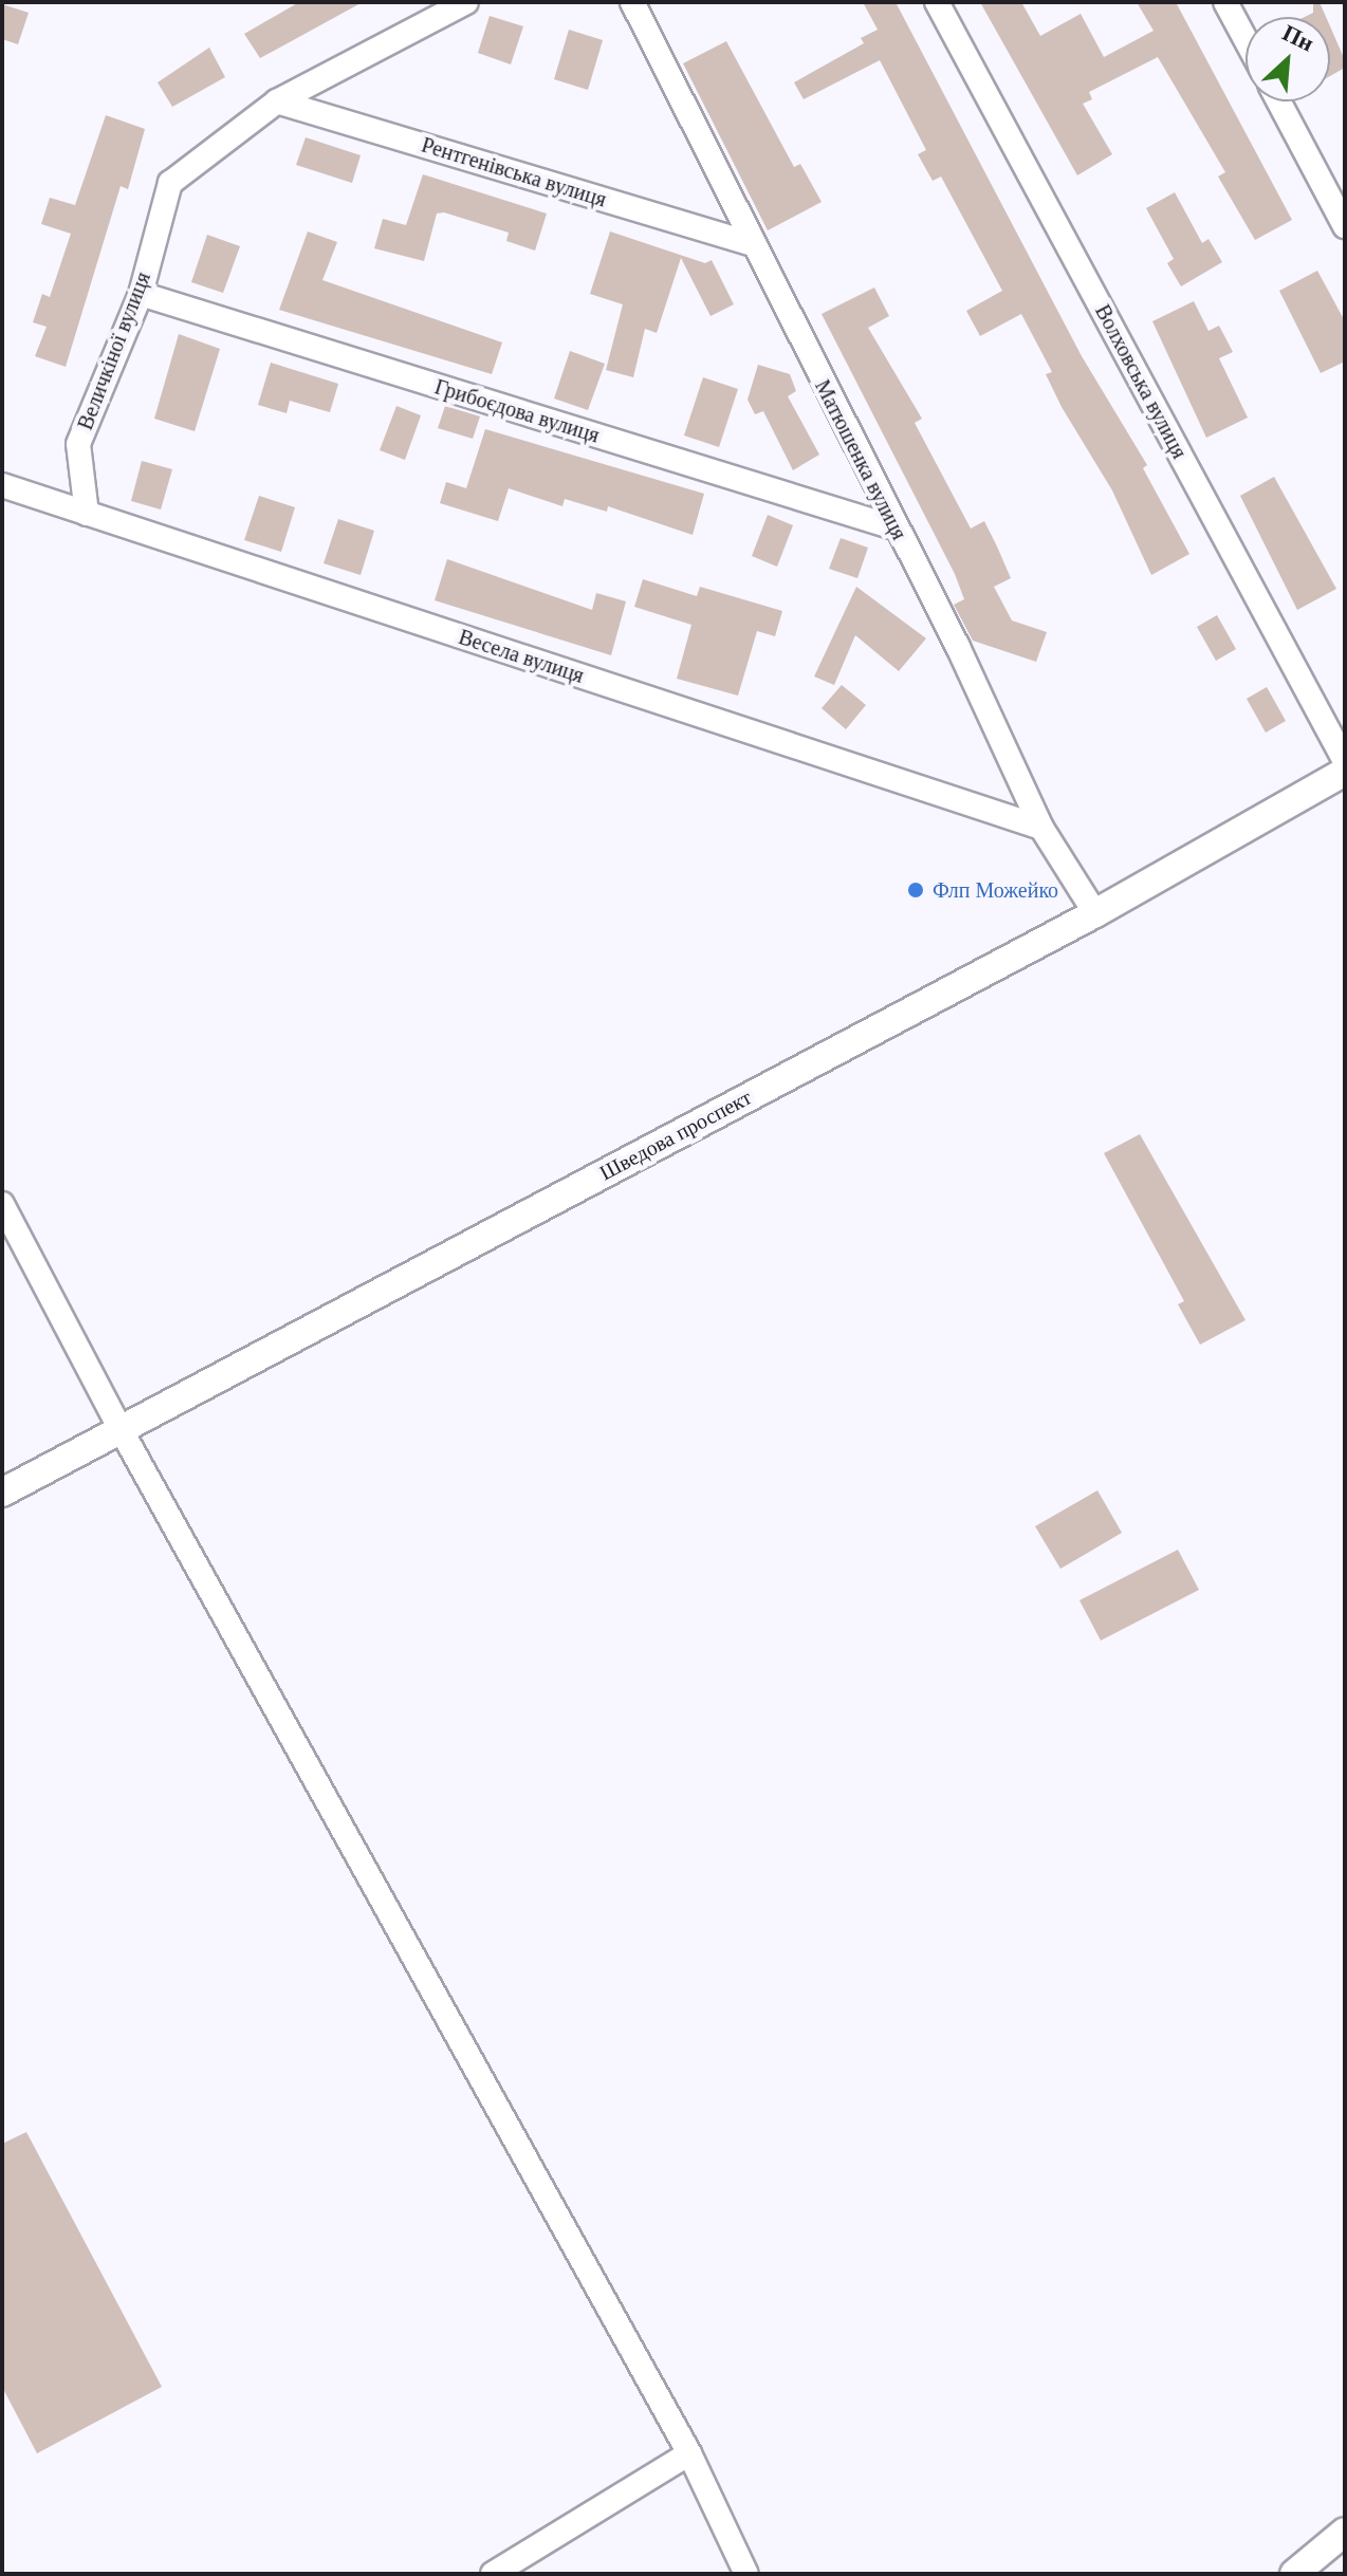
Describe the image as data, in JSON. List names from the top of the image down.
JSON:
{
  "streets": {
    "street": [
      "Рентгенівська вулиця",
      "Величкіної вулиця",
      "Волховська вулиця",
      "Грибоєдова вулиця",
      "Матюшенка вулиця",
      "Весела вулиця",
      "Шведова проспект"
    ]
  },
  "crossings": [
    ["Рентгенівська вулиця", "Величкіної вулиця"],
    ["Рентгенівська вулиця", "Матюшенка вулиця"],
    ["Величкіної вулиця", "Грибоєдова вулиця"],
    ["Величкіної вулиця", "Весела вулиця"],
    ["Грибоєдова вулиця", "Матюшенка вулиця"],
    ["Матюшенка вулиця", "Весела вулиця"],
    ["Матюшенка вулиця", "Шведова проспект"]
  ],
  "places": ["Флп Можейко"],
  "north": "top right"
}
